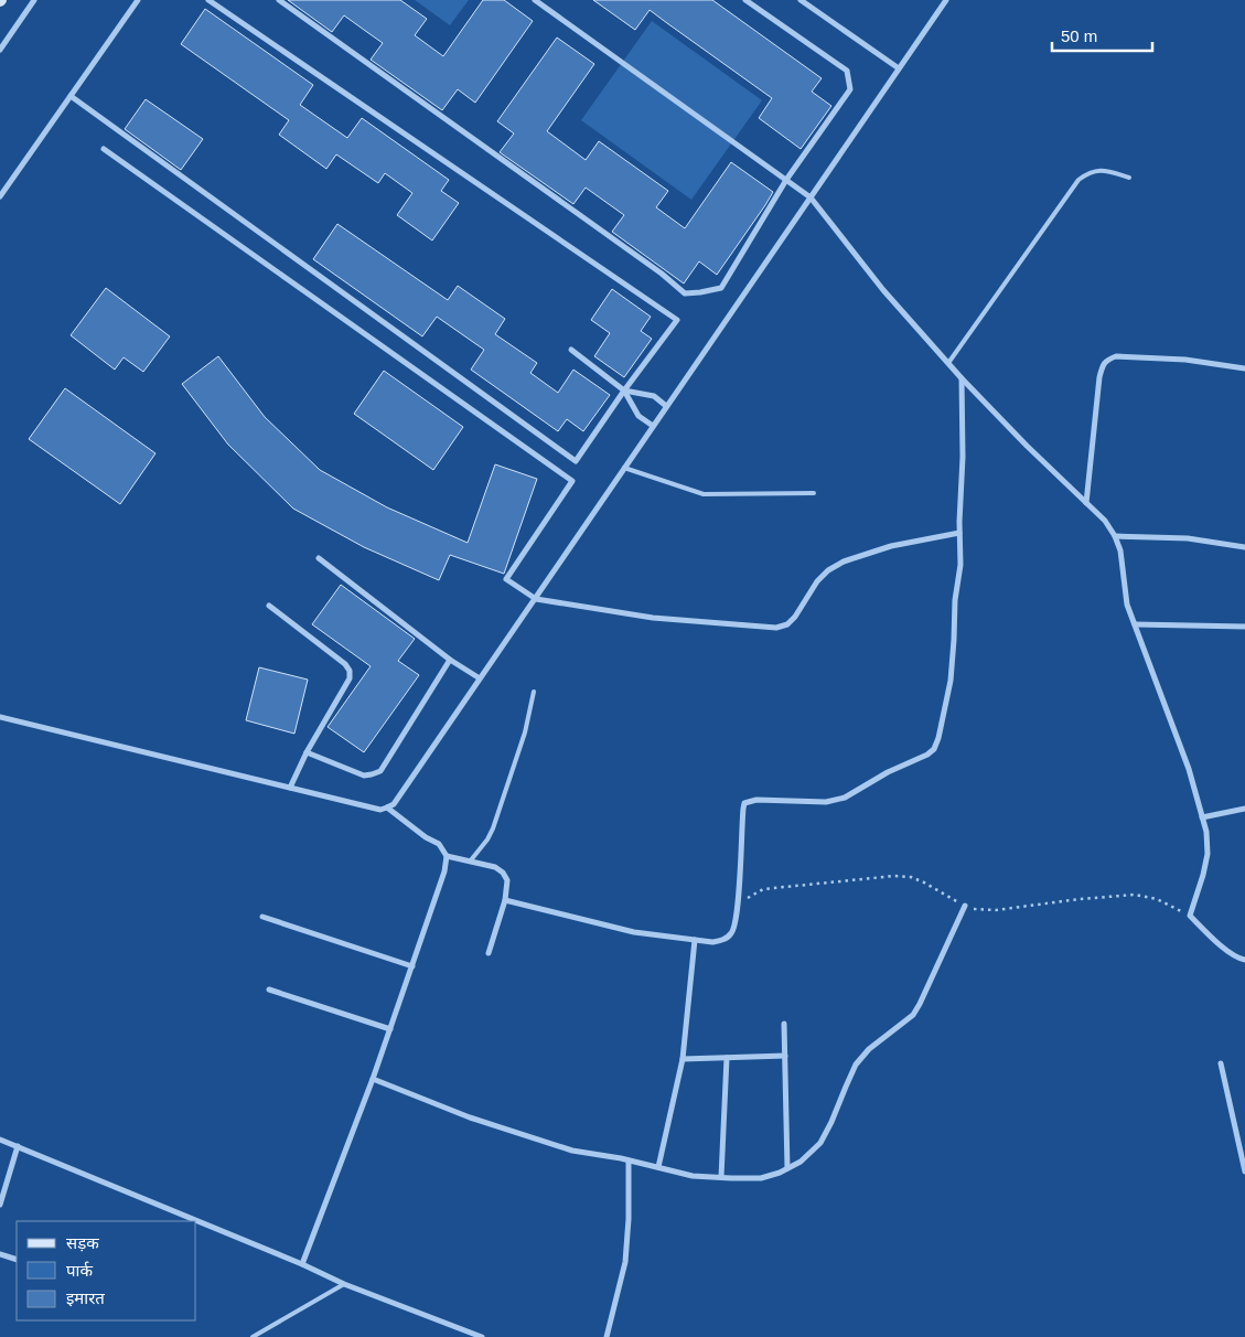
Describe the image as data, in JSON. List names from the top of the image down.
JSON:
{
  "legend": ["सड़क", "पार्क", "इमारत"],
  "scale_bar": "50 m"
}
